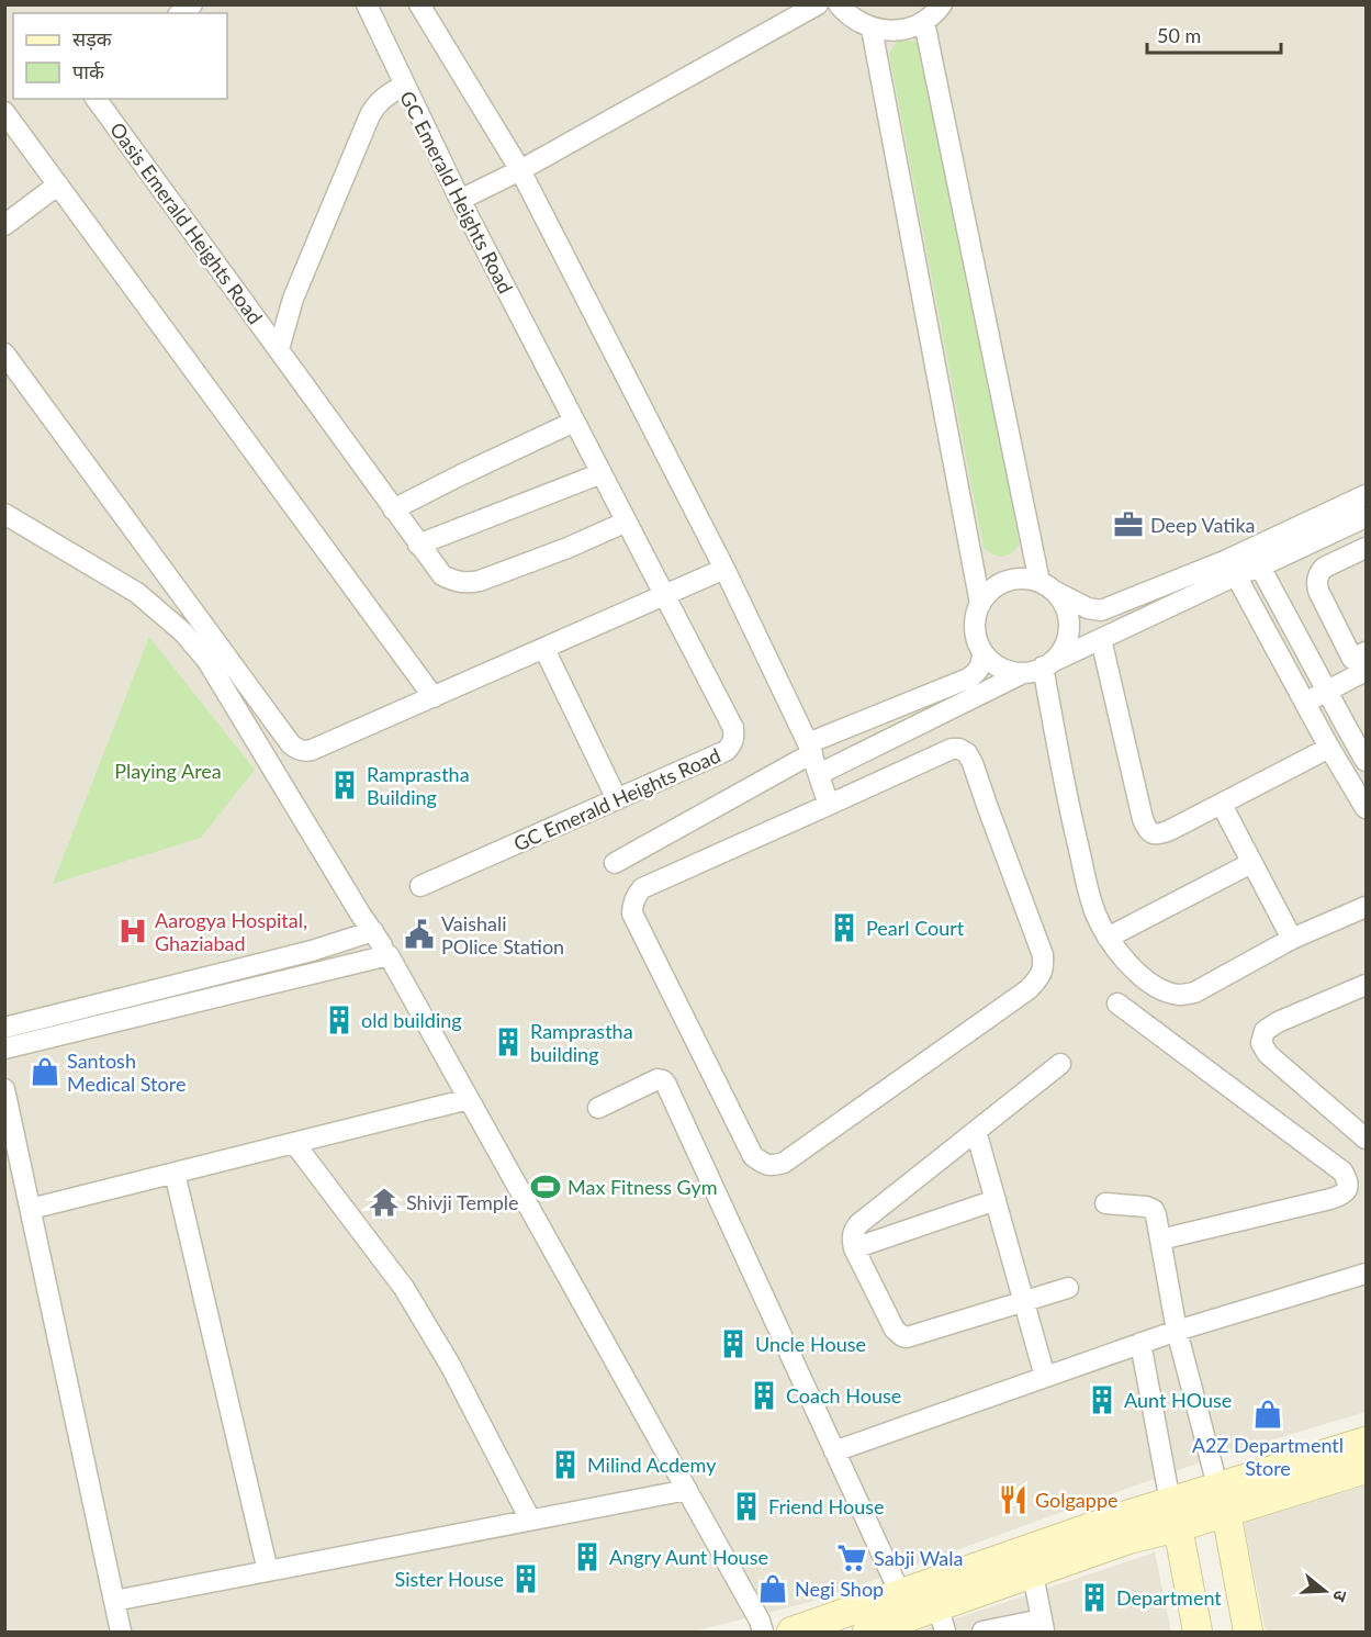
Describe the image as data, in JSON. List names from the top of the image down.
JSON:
{
  "streets": {
    "street": ["GC Emerald Heights Road", "Oasis Emerald Heights Road"]
  },
  "crossings": [
    ["GC Emerald Heights Road", "Oasis Emerald Heights Road"]
  ],
  "parks": ["Playing Area"],
  "places": {
    "office": ["Deep Vatika"],
    "building": [
      "Ramprastha Building",
      "Pearl Court",
      "old building",
      "Ramprastha building",
      "Uncle House",
      "Coach House",
      "Aunt HOuse",
      "Milind Acdemy",
      "Friend House",
      "Angry Aunt House",
      "Sister House",
      "Department"
    ],
    "hospital": ["Aarogya Hospital, Ghaziabad"],
    "public building": ["Vaishali POlice Station"],
    "shop": ["Santosh Medical Store", "A2Z Departmentl Store", "Negi Shop"],
    "sports": ["Max Fitness Gym"],
    "temple": ["Shivji Temple"],
    "restaurant": ["Golgappe"],
    "supermarket": ["Sabji Wala"]
  },
  "legend": ["सड़क", "पार्क"],
  "scale_bar": "50 m",
  "north": "right"
}
